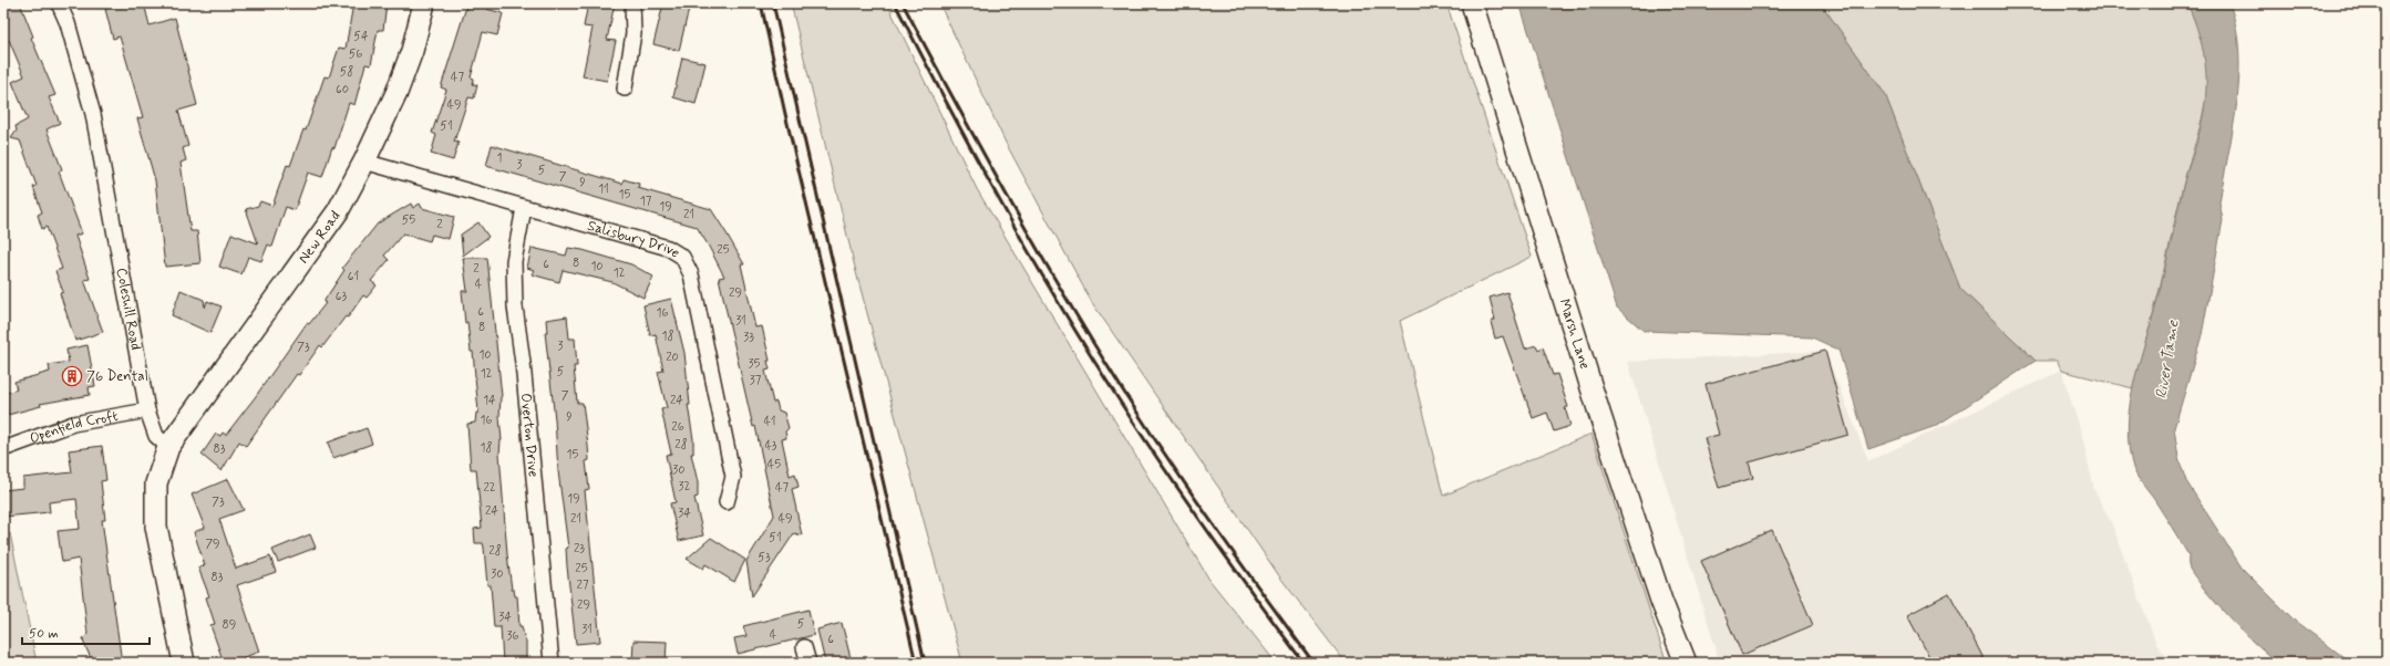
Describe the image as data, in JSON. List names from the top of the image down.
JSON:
{
  "streets": {
    "main road": ["New Road", "Marsh Lane"],
    "street": [
      "Salisbury Drive",
      "Coleshill Road",
      "Openfield Croft",
      "Overton Drive"
    ]
  },
  "crossings": [
    ["New Road", "Salisbury Drive"],
    ["New Road", "Coleshill Road"],
    ["Salisbury Drive", "Overton Drive"],
    ["Coleshill Road", "Openfield Croft"]
  ],
  "water": ["River Tame"],
  "places": {
    "building": ["76 Dental"]
  },
  "house_numbers": [
    "54",
    "56",
    "58",
    "47",
    "60",
    "49",
    "51",
    "1",
    "3",
    "5",
    "7",
    "9",
    "11",
    "15",
    "17",
    "19",
    "21",
    "55",
    "2",
    "25",
    "8",
    "6",
    "10",
    "2",
    "12",
    "61",
    "4",
    "29",
    "63",
    "6",
    "16",
    "31",
    "8",
    "18",
    "33",
    "3",
    "73",
    "10",
    "20",
    "35",
    "5",
    "12",
    "37",
    "7",
    "14",
    "24",
    "9",
    "16",
    "41",
    "26",
    "28",
    "43",
    "18",
    "83",
    "15",
    "45",
    "30",
    "32",
    "22",
    "47",
    "19",
    "73",
    "24",
    "34",
    "21",
    "49",
    "51",
    "79",
    "23",
    "28",
    "53",
    "25",
    "30",
    "83",
    "27",
    "29",
    "34",
    "5",
    "89",
    "31",
    "4",
    "36",
    "6"
  ],
  "scale_bar": "50 m"
}
